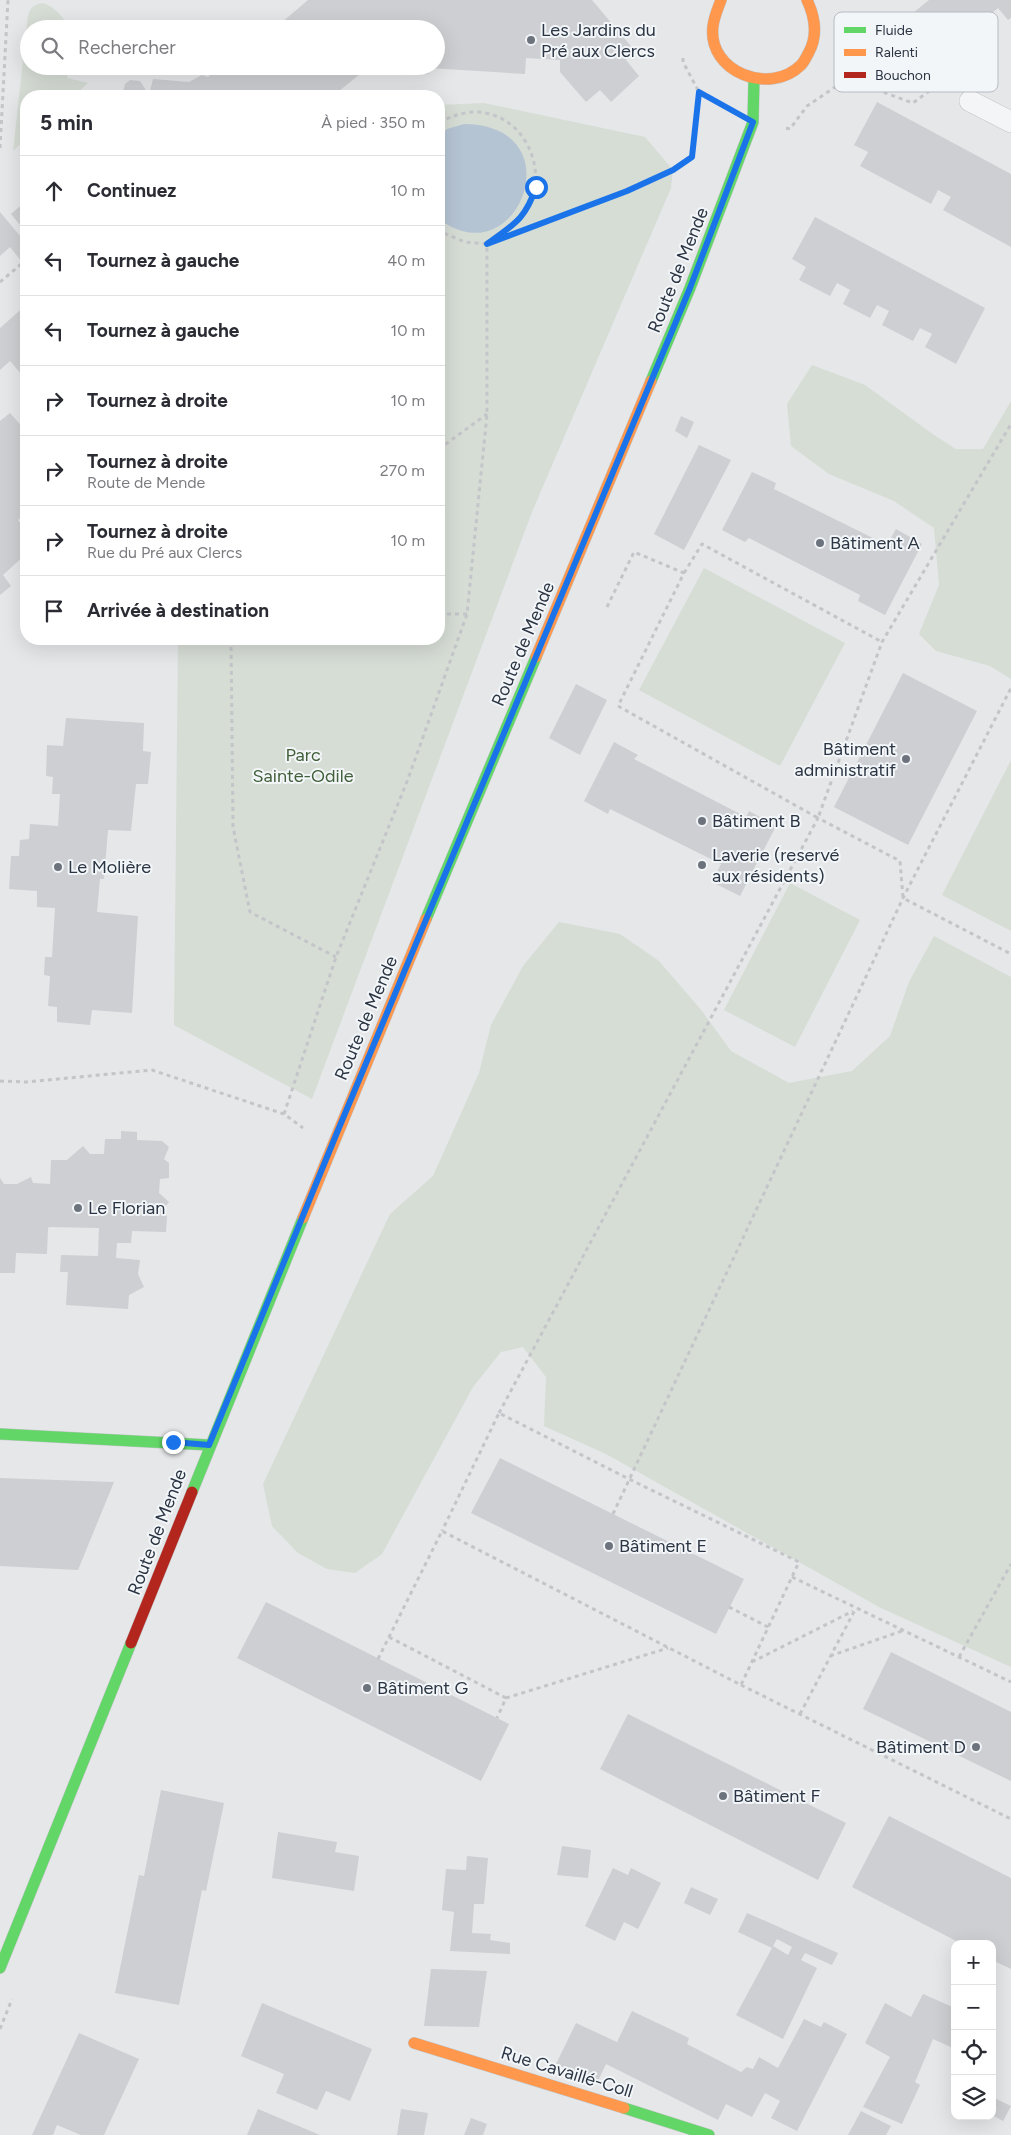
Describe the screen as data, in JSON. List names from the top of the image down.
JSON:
{
  "streets": {
    "street": ["Route de Mende", "Rue Cavaillé-Coll"]
  },
  "parks": ["Parc Sainte-Odile"],
  "places": [
    "Les Jardins du Pré aux Clercs",
    "Bâtiment A",
    "Bâtiment administratif",
    "Bâtiment B",
    "Laverie (reservé aux résidents)",
    "Le Molière",
    "Le Florian",
    "Bâtiment E",
    "Bâtiment G",
    "Bâtiment D",
    "Bâtiment F"
  ],
  "legend": ["Fluide", "Ralenti", "Bouchon"],
  "page": {
    "search": "Rechercher",
    "heading": ["5 min", "À pied · 350 m"],
    "list": [
      ["Continuez", "10 m"],
      ["Tournez à gauche", "40 m"],
      ["Tournez à gauche", "10 m"],
      ["Tournez à droite", "10 m"],
      ["Tournez à droite", "Route de Mende", "270 m"],
      ["Tournez à droite", "Rue du Pré aux Clercs", "10 m"],
      "Arrivée à destination"
    ],
    "map_buttons": ["+", "−"]
  }
}
